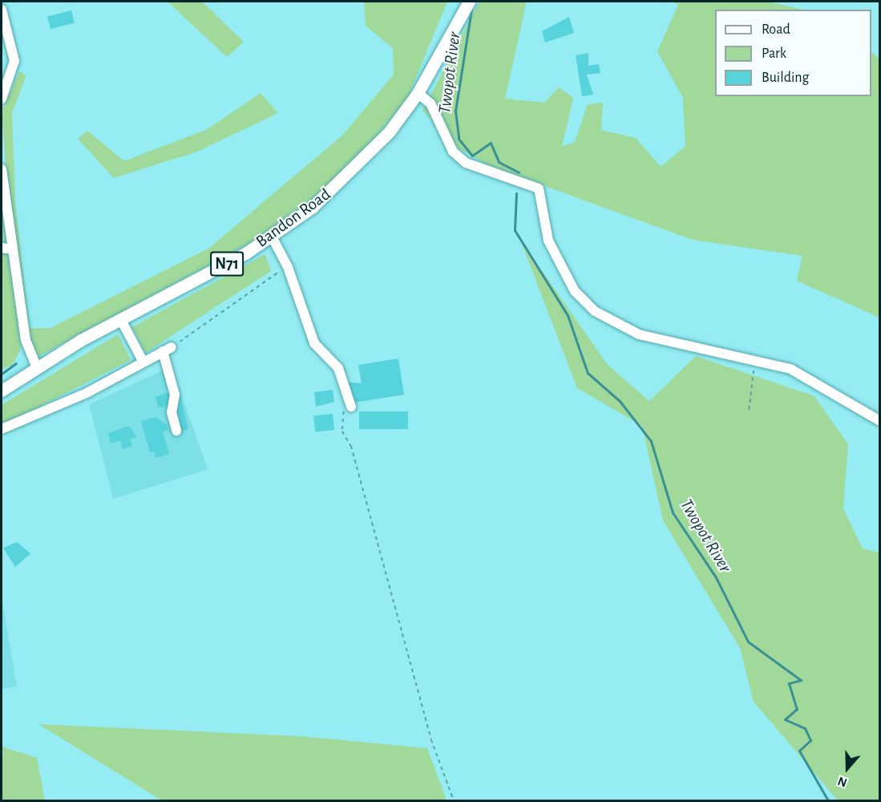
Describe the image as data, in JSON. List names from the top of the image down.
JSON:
{
  "streets": {
    "main road": ["Bandon Road", "N71"]
  },
  "water": ["Twopot River"],
  "legend": ["Road", "Park", "Building"],
  "north": "bottom"
}
